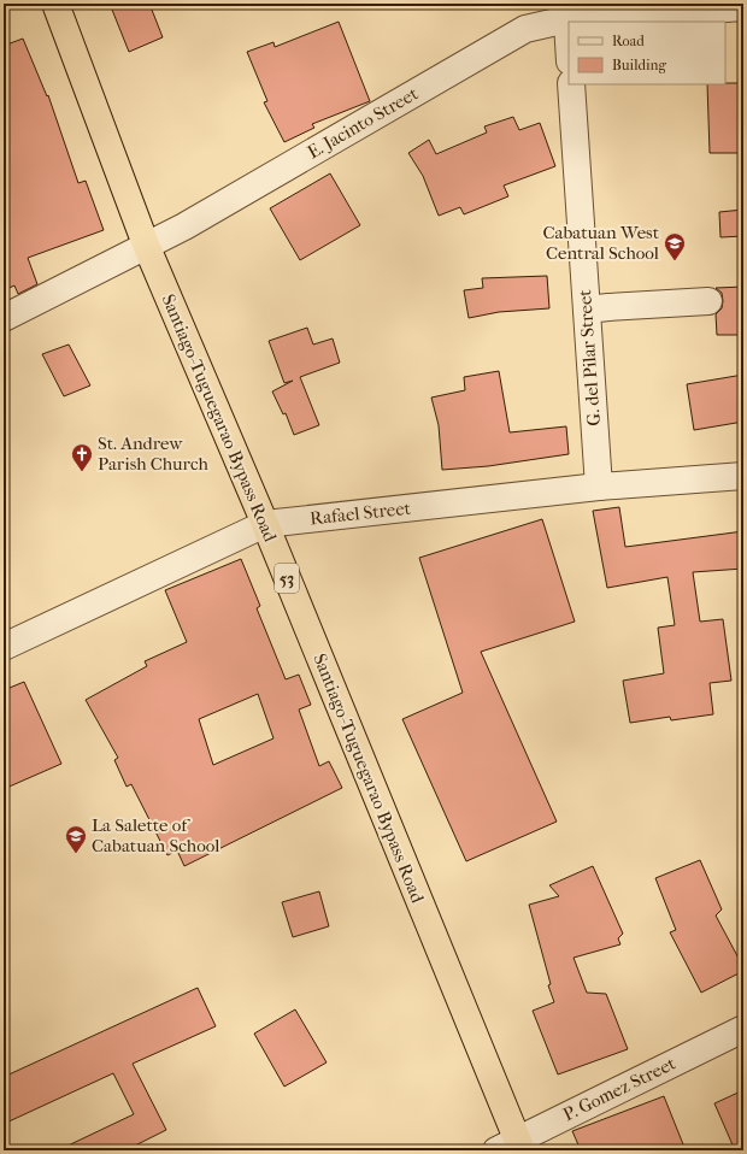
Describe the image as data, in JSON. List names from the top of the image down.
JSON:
{
  "streets": {
    "highway": ["Santiago-Tuguegarao Bypass Road", "53"],
    "street": [
      "E. Jacinto Street",
      "G. del Pilar Street",
      "Rafael Street",
      "P. Gomez Street"
    ]
  },
  "crossings": [
    ["E. Jacinto Street", "Santiago-Tuguegarao Bypass Road"],
    ["G. del Pilar Street", "Rafael Street"],
    ["Santiago-Tuguegarao Bypass Road", "Rafael Street"],
    ["Santiago-Tuguegarao Bypass Road", "P. Gomez Street"]
  ],
  "places": {
    "school or university": ["Cabatuan West Central School", "La Salette of Cabatuan School"],
    "church": ["St. Andrew Parish Church"]
  },
  "legend": ["Road", "Building"]
}
